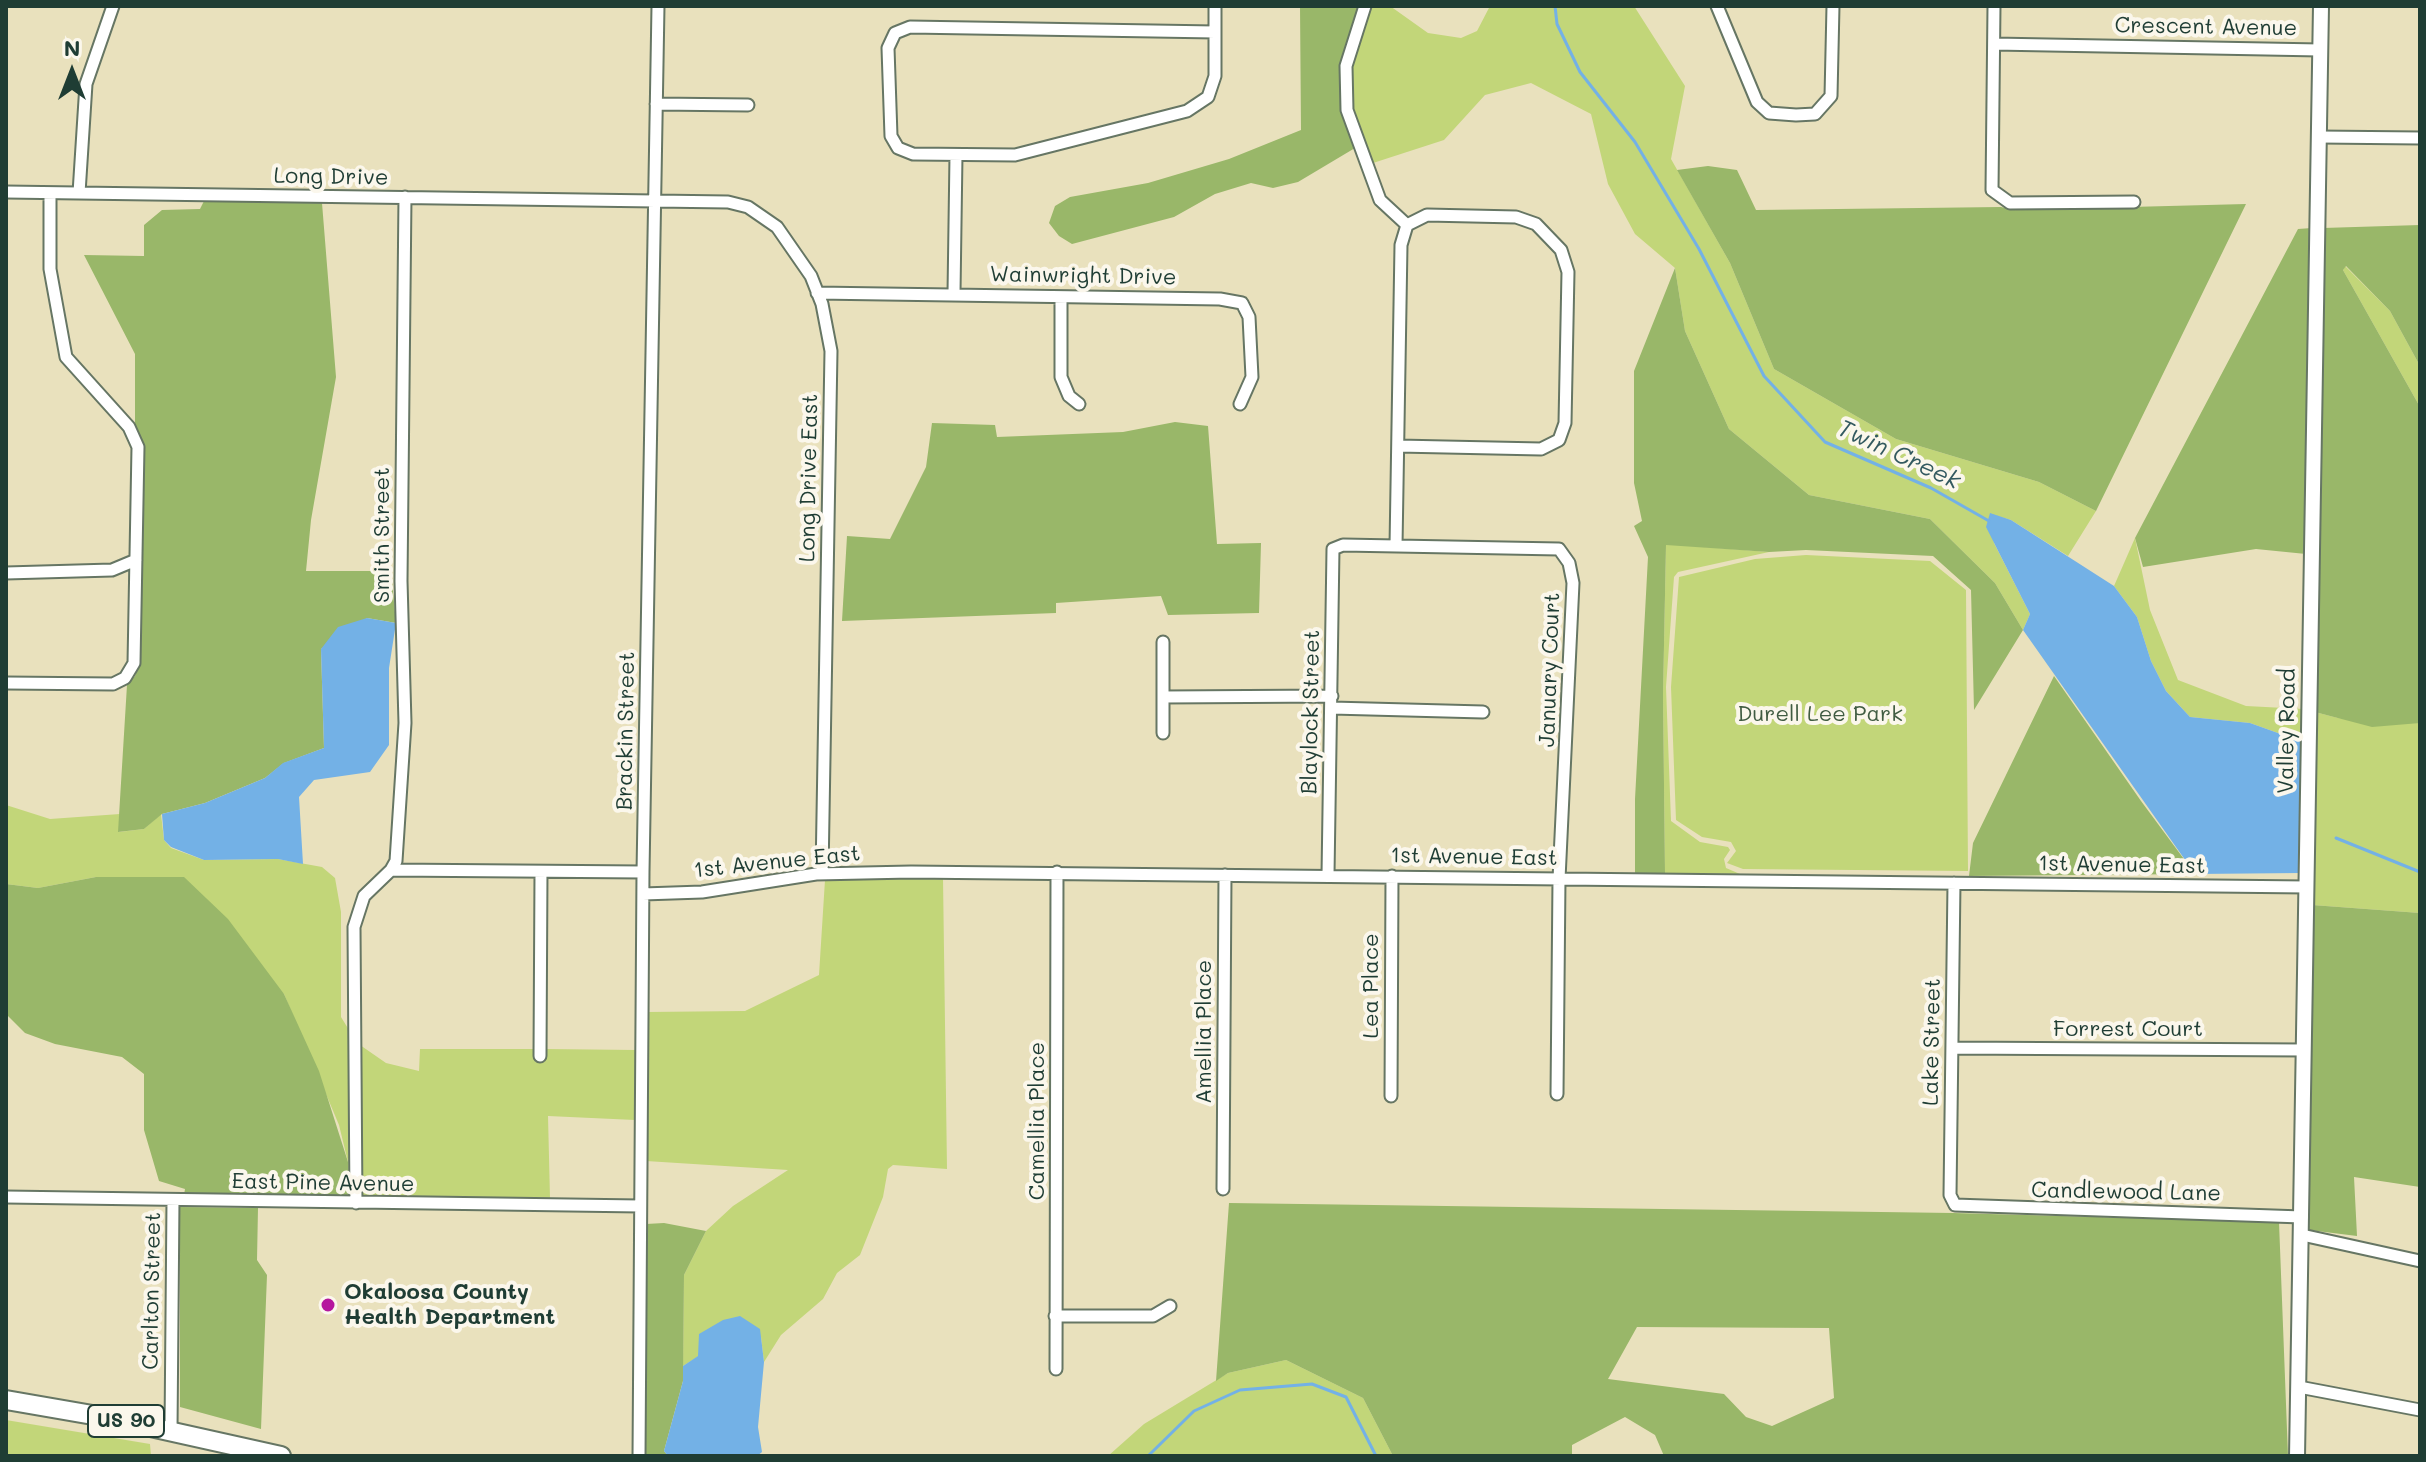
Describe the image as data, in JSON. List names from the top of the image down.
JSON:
{
  "streets": {
    "main road": ["US 90"],
    "street": [
      "Crescent Avenue",
      "Long Drive",
      "Wainwright Drive",
      "Long Drive East",
      "Smith Street",
      "January Court",
      "Blaylock Street",
      "Brackin Street",
      "Valley Road",
      "1st Avenue East",
      "Lea Place",
      "Forrest Court",
      "Amellia Place",
      "Lake Street",
      "Camellia Place",
      "East Pine Avenue",
      "Candlewood Lane",
      "Carlton Street"
    ]
  },
  "crossings": [
    ["Crescent Avenue", "Valley Road"],
    ["Long Drive", "Long Drive East"],
    ["Long Drive", "Smith Street"],
    ["Long Drive", "Brackin Street"],
    ["Wainwright Drive", "Long Drive East"],
    ["Long Drive East", "Brackin Street"],
    ["Long Drive East", "1st Avenue East"],
    ["January Court", "Blaylock Street"],
    ["January Court", "1st Avenue East"],
    ["Blaylock Street", "1st Avenue East"],
    ["Brackin Street", "1st Avenue East"],
    ["Brackin Street", "East Pine Avenue"],
    ["Valley Road", "1st Avenue East"],
    ["Valley Road", "Forrest Court"],
    ["Valley Road", "Candlewood Lane"],
    ["1st Avenue East", "Lea Place"],
    ["1st Avenue East", "Amellia Place"],
    ["1st Avenue East", "Lake Street"],
    ["1st Avenue East", "Camellia Place"],
    ["Forrest Court", "Lake Street"],
    ["Lake Street", "Candlewood Lane"],
    ["East Pine Avenue", "Carlton Street"],
    ["Carlton Street", "US 90"]
  ],
  "water": ["Twin Creek"],
  "parks": ["Durell Lee Park"],
  "places": ["Okaloosa County Health Department"],
  "north": "top"
}
